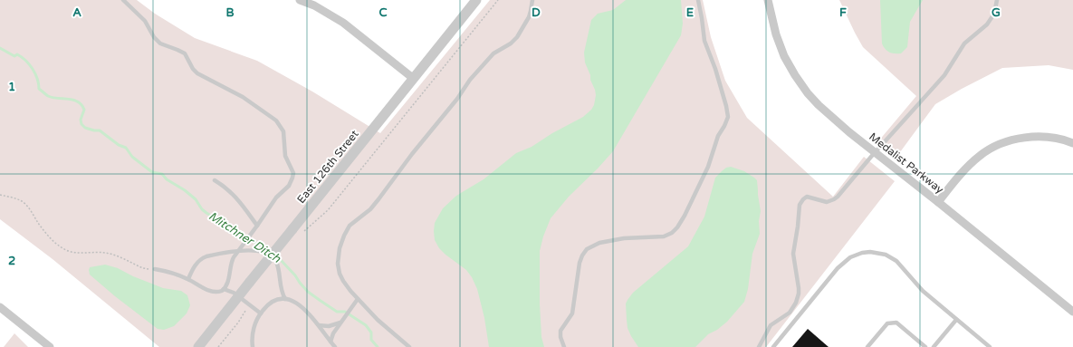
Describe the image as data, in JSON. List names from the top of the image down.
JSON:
{
  "streets": {
    "street": ["Medalist Parkway", "East 126th Street"]
  },
  "water": ["Mitchner Ditch"],
  "grid": {
    "columns": [
      "A",
      "B",
      "C",
      "D",
      "E",
      "F",
      "G"
    ],
    "rows": ["1", "2"]
  }
}
